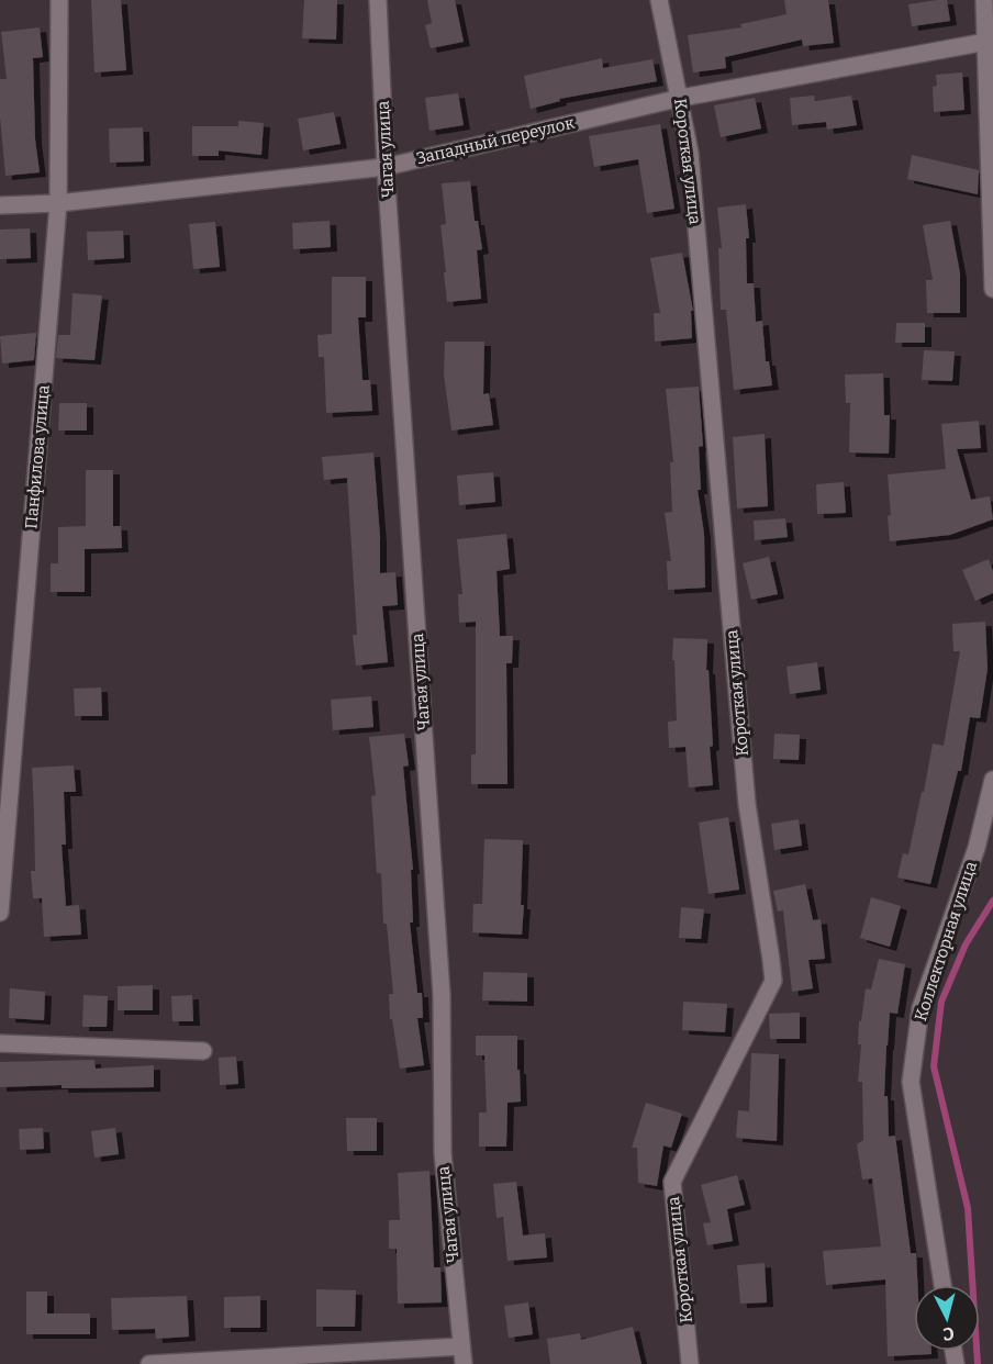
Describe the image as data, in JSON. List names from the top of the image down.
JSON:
{
  "streets": {
    "street": [
      "Западный переулок",
      "Чагая улица",
      "Короткая улица",
      "Панфилова улица",
      "Коллекторная улица"
    ]
  },
  "crossings": [
    ["Западный переулок", "Чагая улица"],
    ["Западный переулок", "Короткая улица"],
    ["Западный переулок", "Панфилова улица"]
  ],
  "north": "bottom"
}
